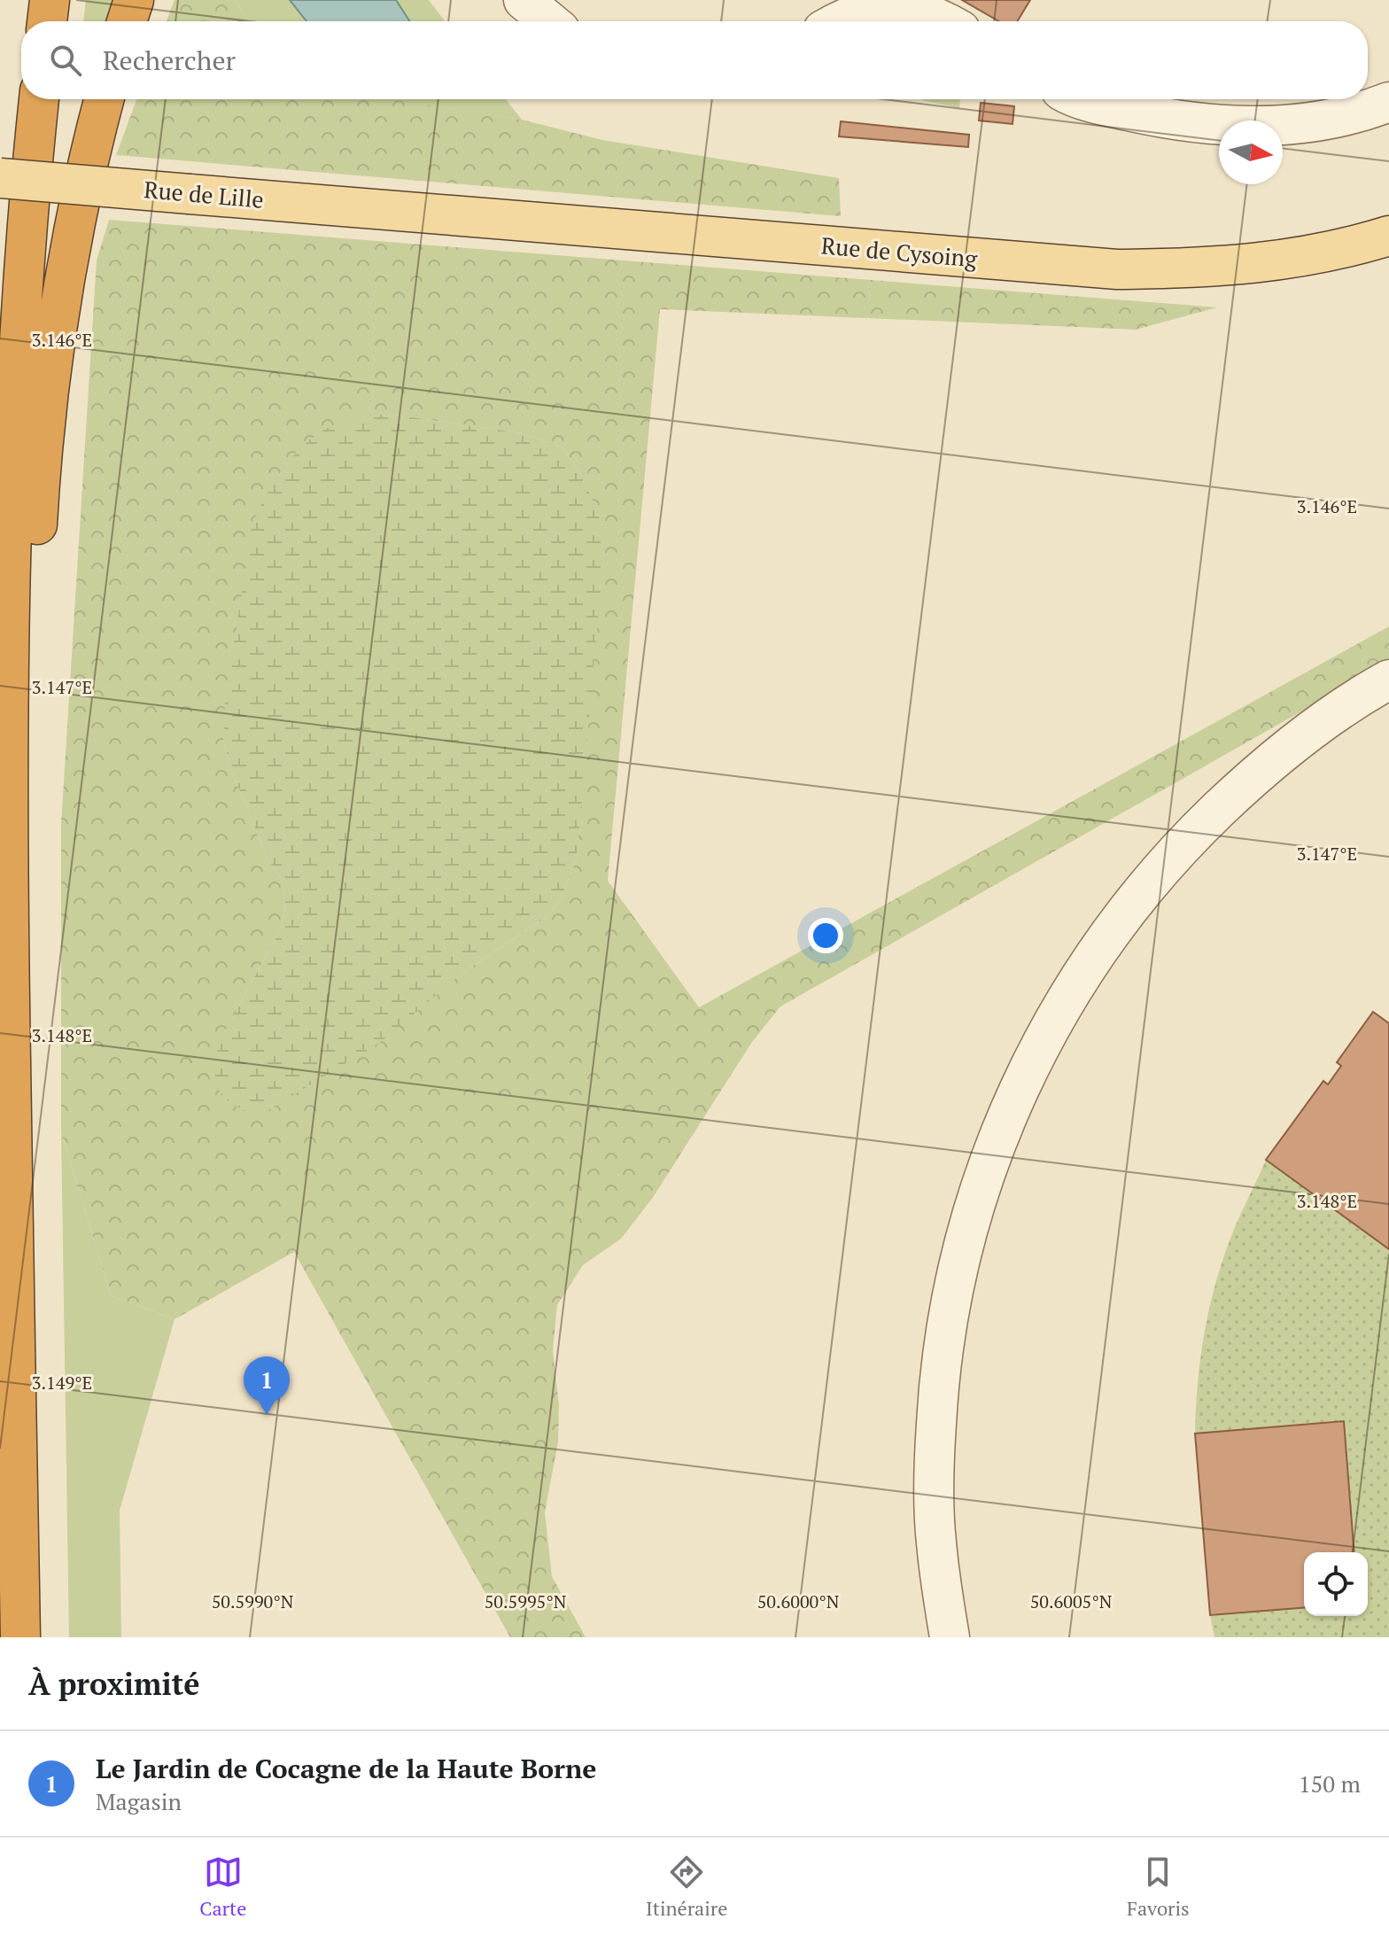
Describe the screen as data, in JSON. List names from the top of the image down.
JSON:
{
  "streets": {
    "main road": ["Rue de Lille", "Rue de Cysoing"]
  },
  "crossings": [
    ["Rue de Lille", "Rue de Cysoing"]
  ],
  "north": "right",
  "page": {
    "search": "Rechercher",
    "pins": "1",
    "heading": "À proximité",
    "list": [
      {
        "mark": "1",
        "name": "Le Jardin de Cocagne de la Haute Borne",
        "note": "Magasin",
        "value": "150 m"
      }
    ],
    "nav": ["Carte", "Itinéraire", "Favoris"]
  },
  "coordinates": [
    "3.146°E",
    "3.147°E",
    "3.148°E",
    "3.149°E",
    "50.5990°N",
    "50.5995°N",
    "50.6000°N",
    "50.6005°N"
  ]
}
